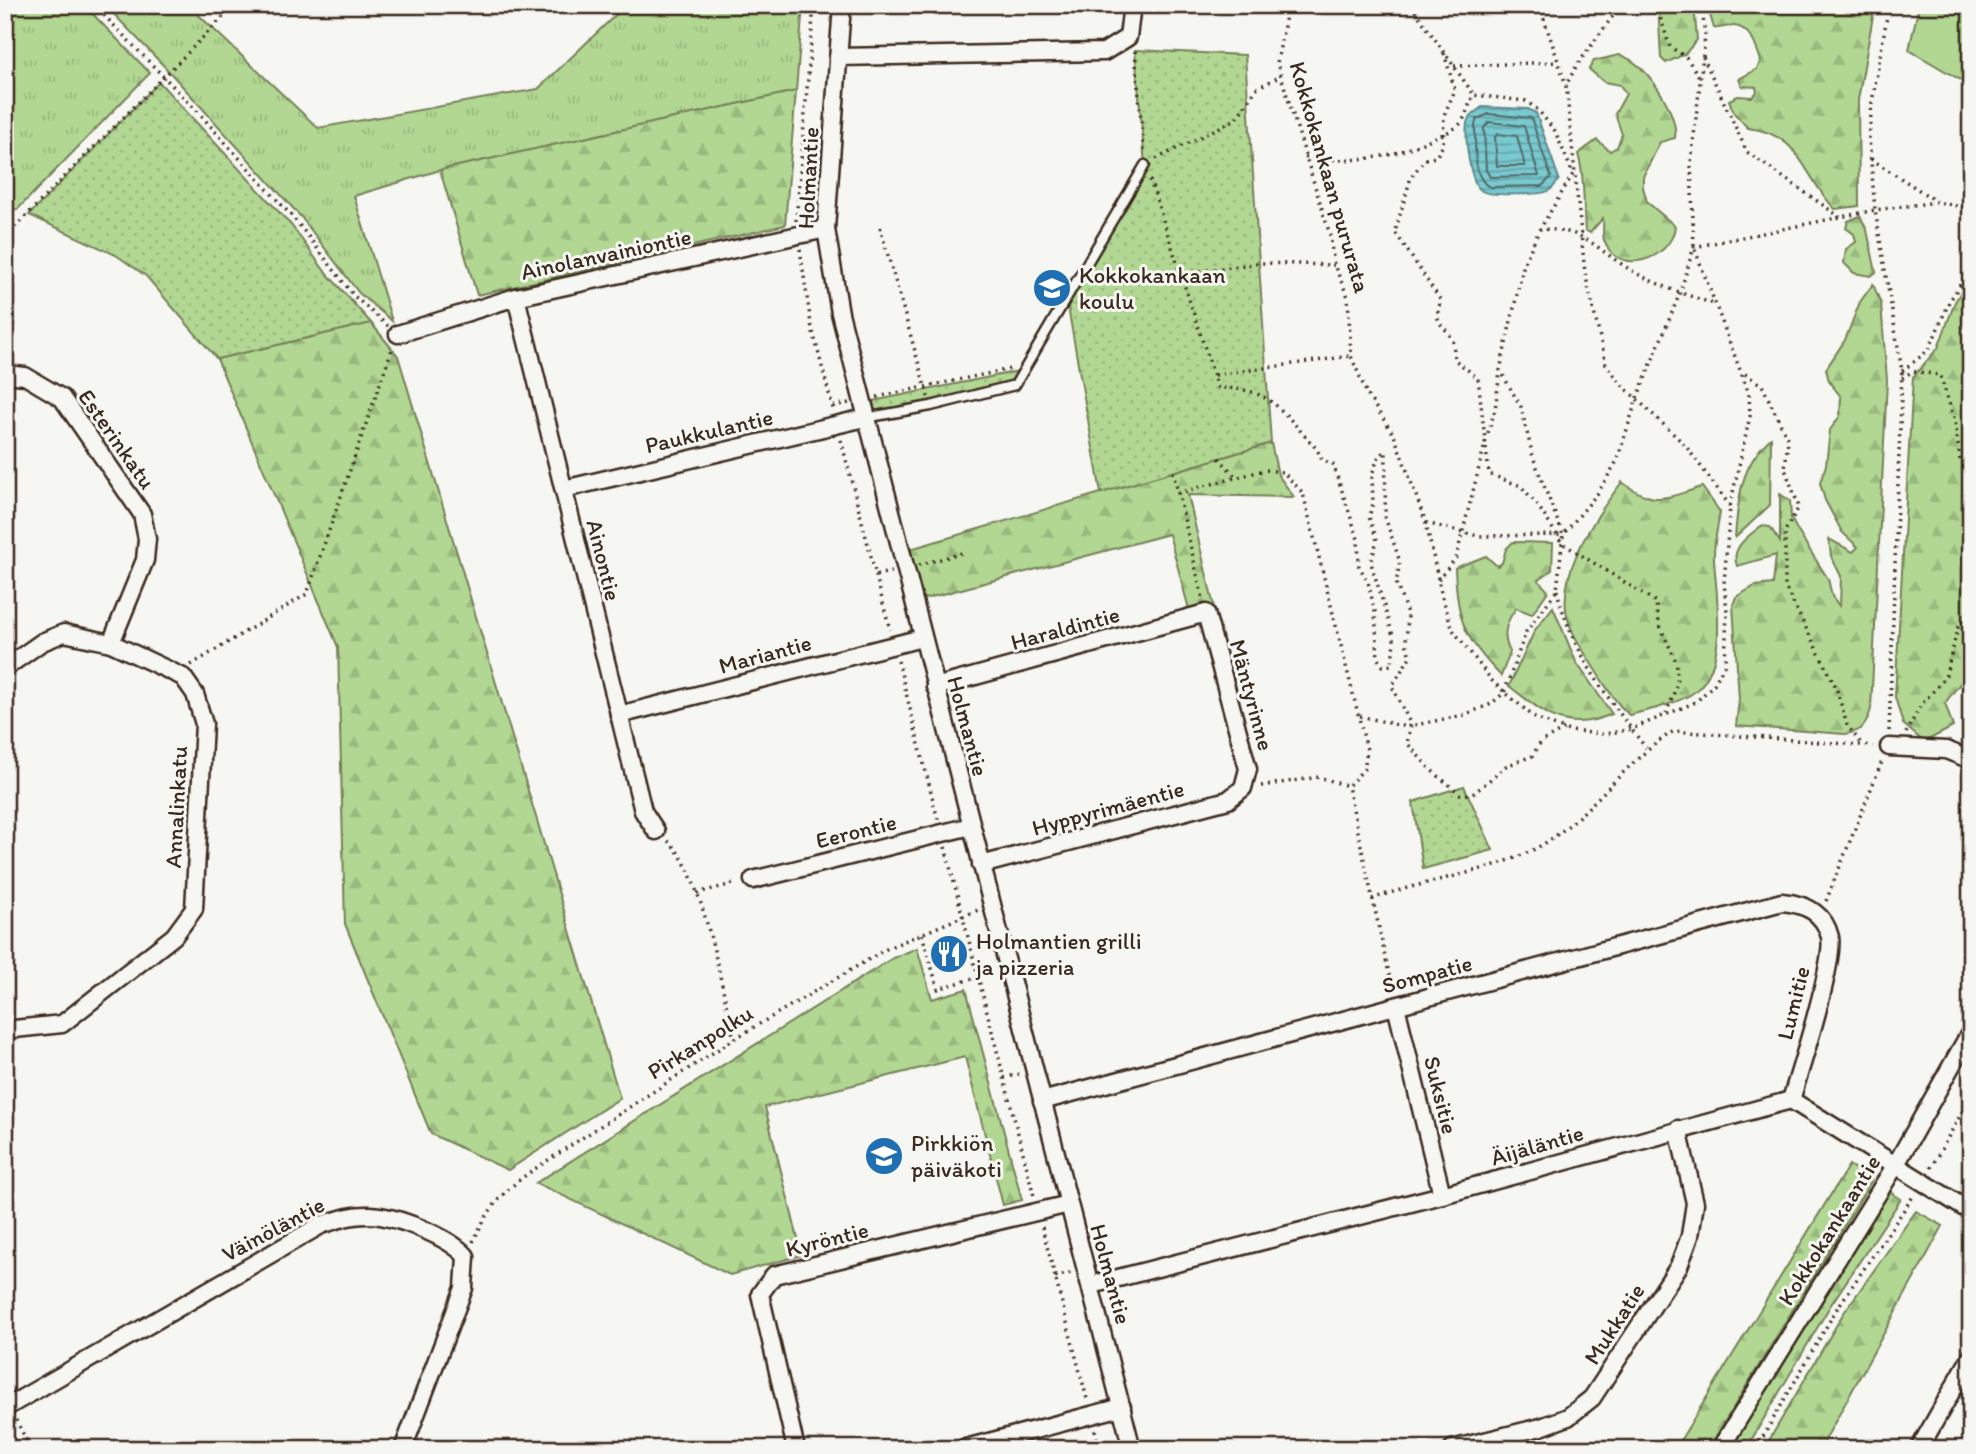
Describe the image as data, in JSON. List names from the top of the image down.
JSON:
{
  "streets": {
    "street": [
      "Holmantie",
      "Ainolanvainiontie",
      "Paukkulantie",
      "Esterinkatu",
      "Ainontie",
      "Haraldintie",
      "Mariantie",
      "Mäntyrinne",
      "Annalinkatu",
      "Hyppyrimäentie",
      "Eerontie",
      "Sompatie",
      "Lumitie",
      "Suksitie",
      "Äijäläntie",
      "Väinöläntie",
      "Kokkokankaantie",
      "Kyröntie",
      "Mukkatie"
    ],
    "path": ["Kokkokankaan pururata", "Pirkanpolku"]
  },
  "crossings": [
    ["Holmantie", "Ainolanvainiontie"],
    ["Holmantie", "Paukkulantie"],
    ["Holmantie", "Haraldintie"],
    ["Holmantie", "Mariantie"],
    ["Holmantie", "Hyppyrimäentie"],
    ["Holmantie", "Eerontie"],
    ["Holmantie", "Sompatie"],
    ["Holmantie", "Pirkanpolku"],
    ["Holmantie", "Äijäläntie"],
    ["Holmantie", "Kyröntie"],
    ["Ainolanvainiontie", "Ainontie"],
    ["Paukkulantie", "Ainontie"],
    ["Ainontie", "Mariantie"],
    ["Haraldintie", "Mäntyrinne"],
    ["Mäntyrinne", "Hyppyrimäentie"],
    ["Sompatie", "Lumitie"],
    ["Sompatie", "Suksitie"],
    ["Lumitie", "Äijäläntie"],
    ["Pirkanpolku", "Väinöläntie"],
    ["Suksitie", "Äijäläntie"],
    ["Äijäläntie", "Mukkatie"]
  ],
  "places": {
    "school or university": ["Kokkokankaan koulu", "Pirkkiön päiväkoti"],
    "restaurant": ["Holmantien grilli ja pizzeria"]
  }
}
